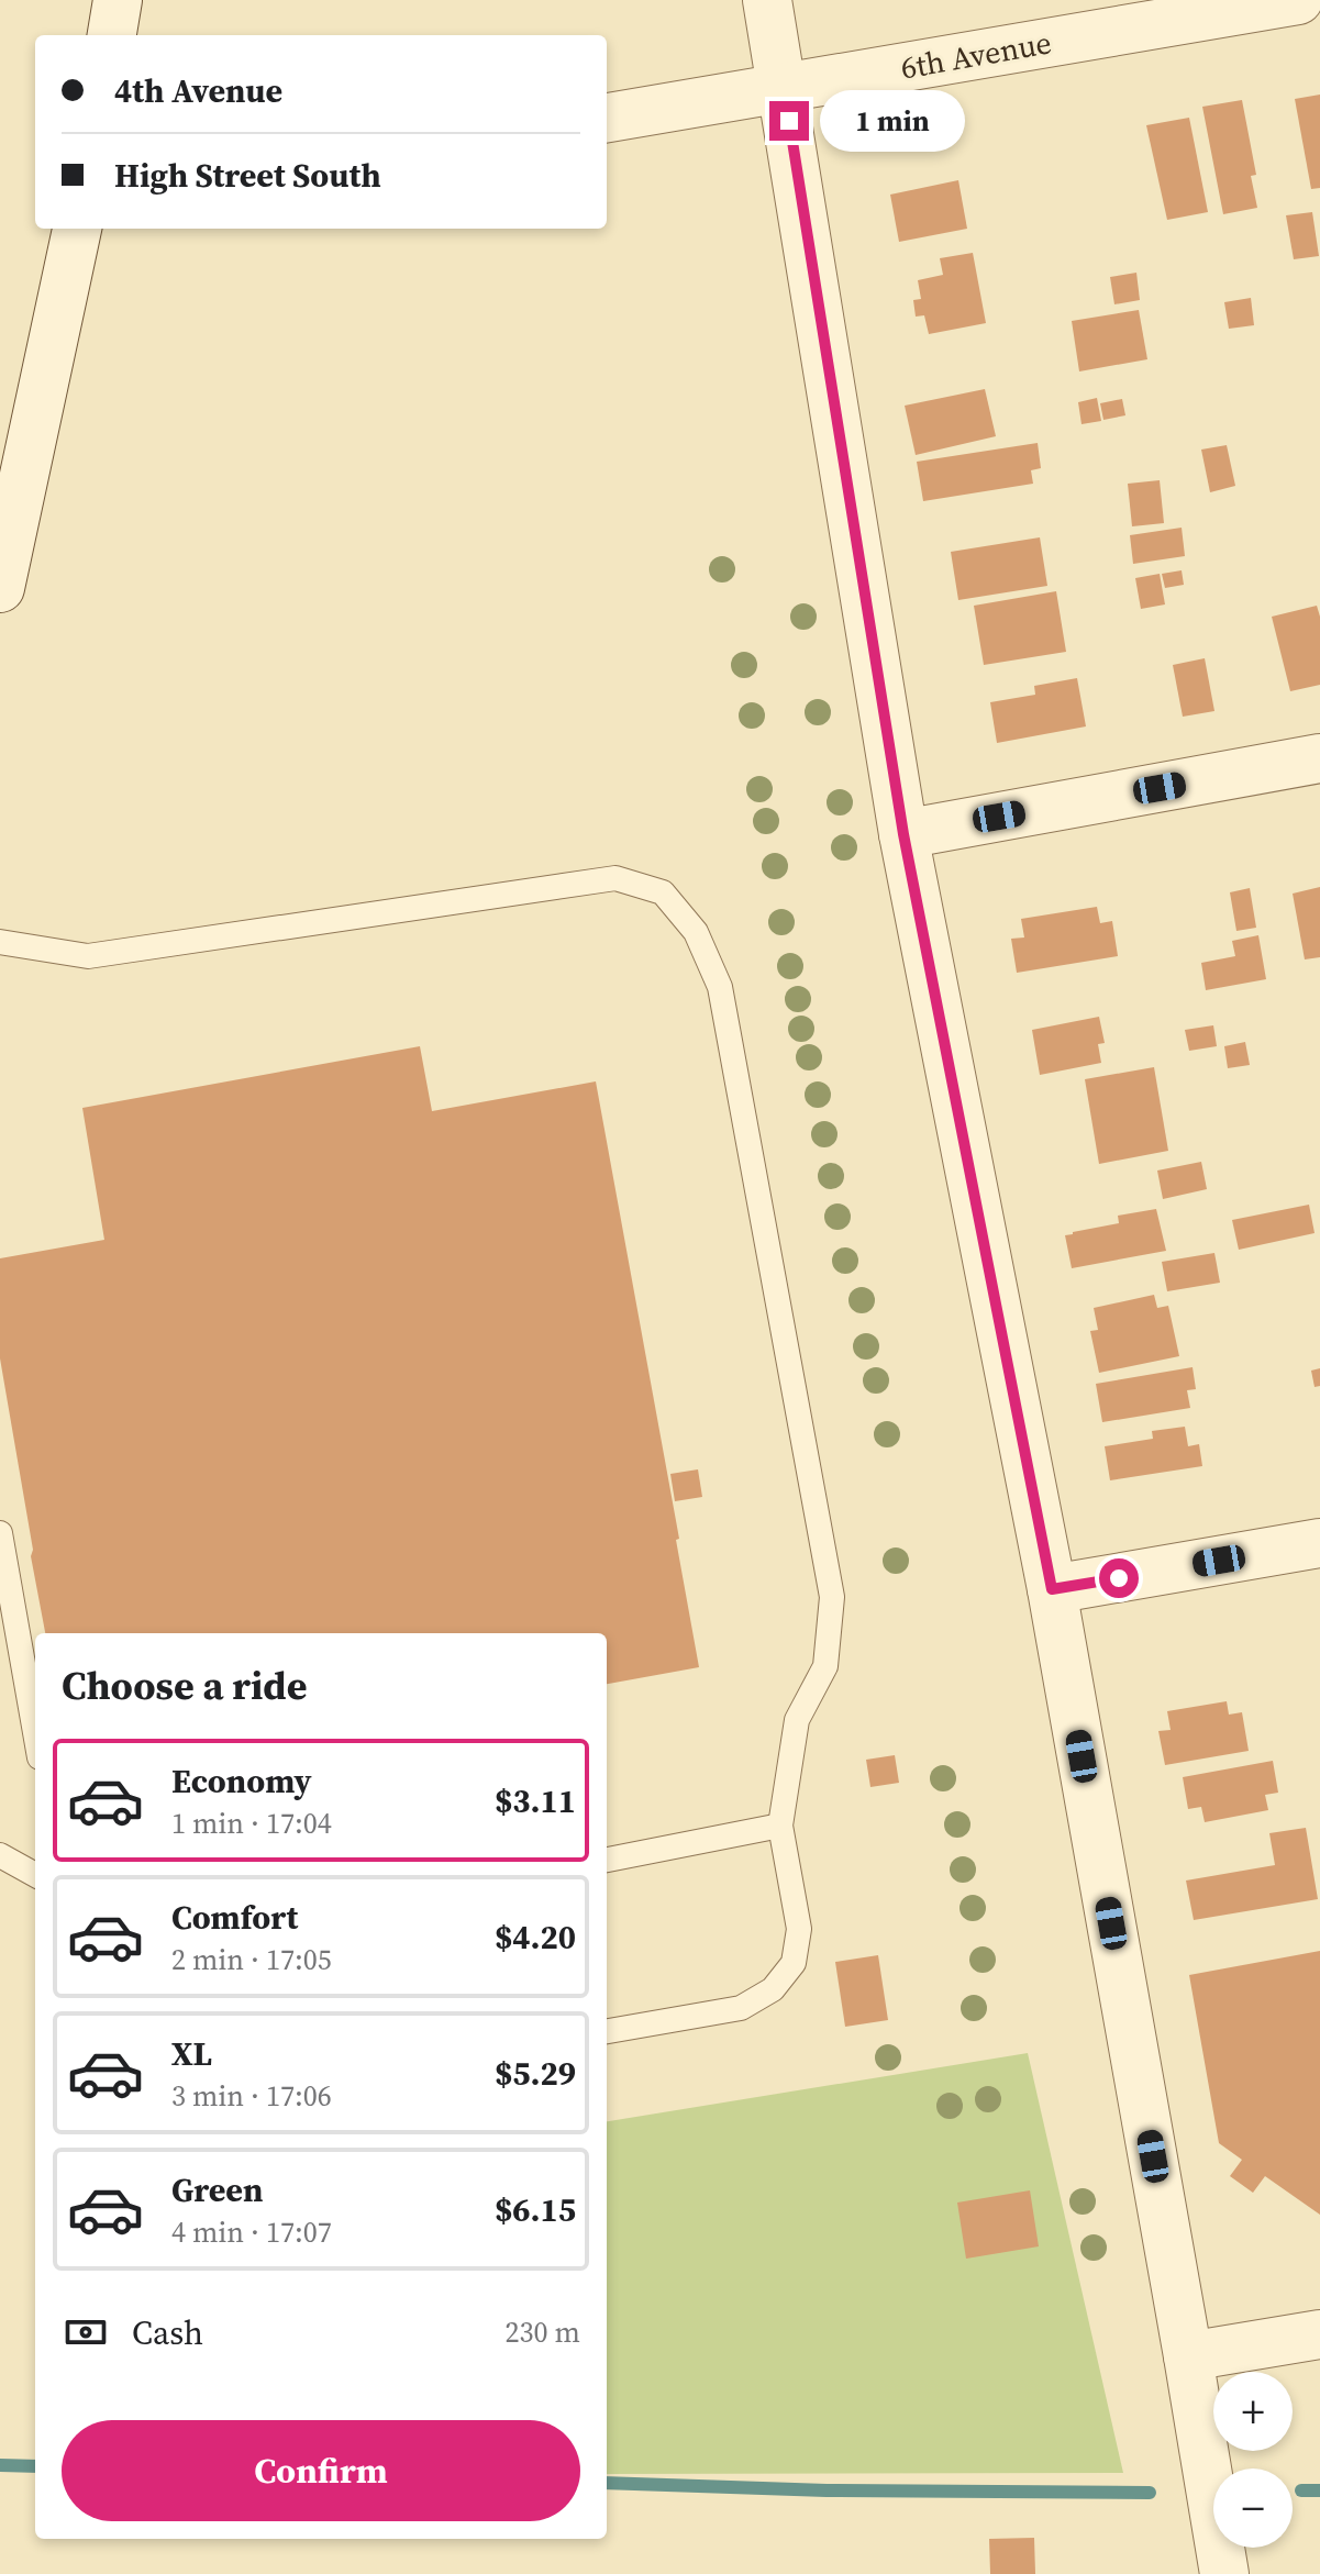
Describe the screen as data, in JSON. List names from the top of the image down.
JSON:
{
  "streets": {
    "street": ["6th Avenue"]
  },
  "page": {
    "banner": ["4th Avenue", "High Street South"],
    "bubble": "1 min",
    "heading": "Choose a ride",
    "list": [
      {
        "name": "Economy",
        "note": "1 min · 17:04",
        "value": "$3.11"
      },
      {
        "name": "Comfort",
        "note": "2 min · 17:05",
        "value": "$4.20"
      },
      {
        "name": "XL",
        "note": "3 min · 17:06",
        "value": "$5.29"
      },
      {
        "name": "Green",
        "note": "4 min · 17:07",
        "value": "$6.15"
      }
    ],
    "pay": ["Cash", "230 m"],
    "map_buttons": ["+", "−"],
    "buttons": "Confirm"
  }
}
